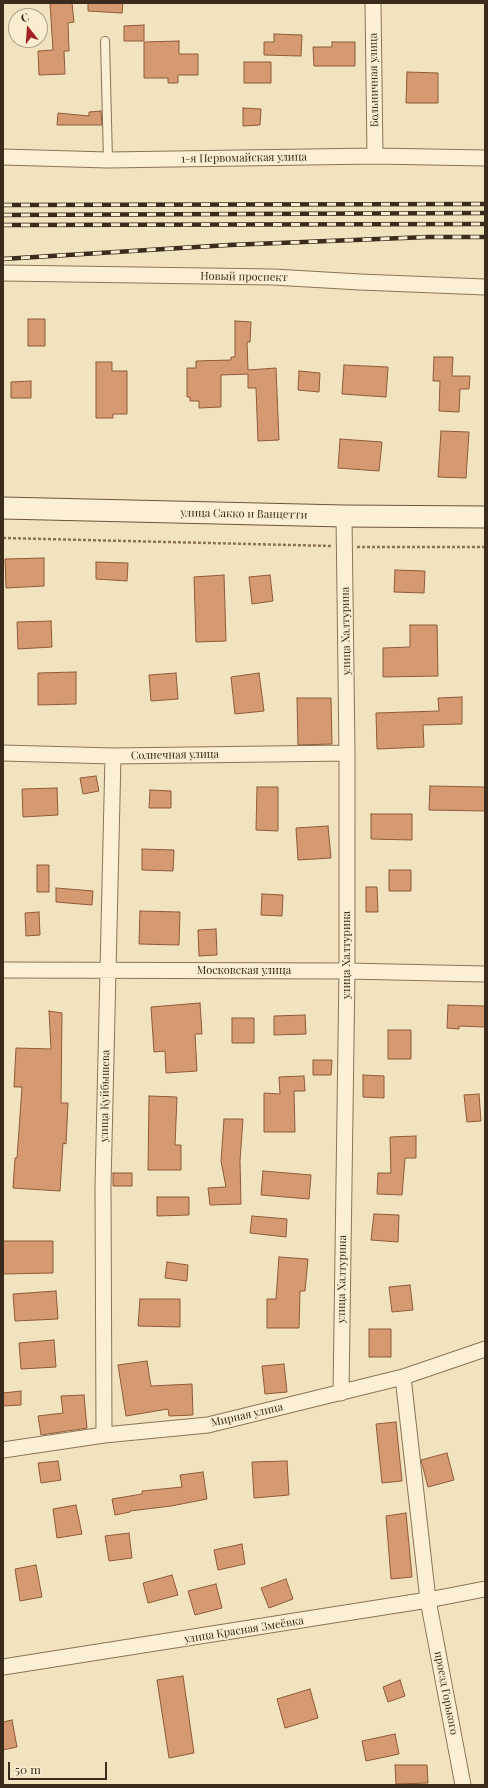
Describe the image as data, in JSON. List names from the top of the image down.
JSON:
{
  "streets": {
    "main road": ["улица Сакко и Ванцетти"],
    "street": [
      "Больничная улица",
      "1-я Первомайская улица",
      "Новый проспект",
      "улица Халтурина",
      "Солнечная улица",
      "Московская улица",
      "улица Куйбышева",
      "Мирная улица",
      "улица Красная Змеёвка",
      "проезд Горького"
    ]
  },
  "crossings": [
    ["Больничная улица", "1-я Первомайская улица"],
    ["улица Сакко и Ванцетти", "улица Халтурина"],
    ["улица Халтурина", "Солнечная улица"],
    ["улица Халтурина", "Московская улица"],
    ["улица Халтурина", "Мирная улица"],
    ["Солнечная улица", "улица Куйбышева"],
    ["Московская улица", "улица Куйбышева"],
    ["улица Куйбышева", "Мирная улица"],
    ["Мирная улица", "проезд Горького"],
    ["улица Красная Змеёвка", "проезд Горького"]
  ],
  "scale_bar": "50 m",
  "north": "top"
}
